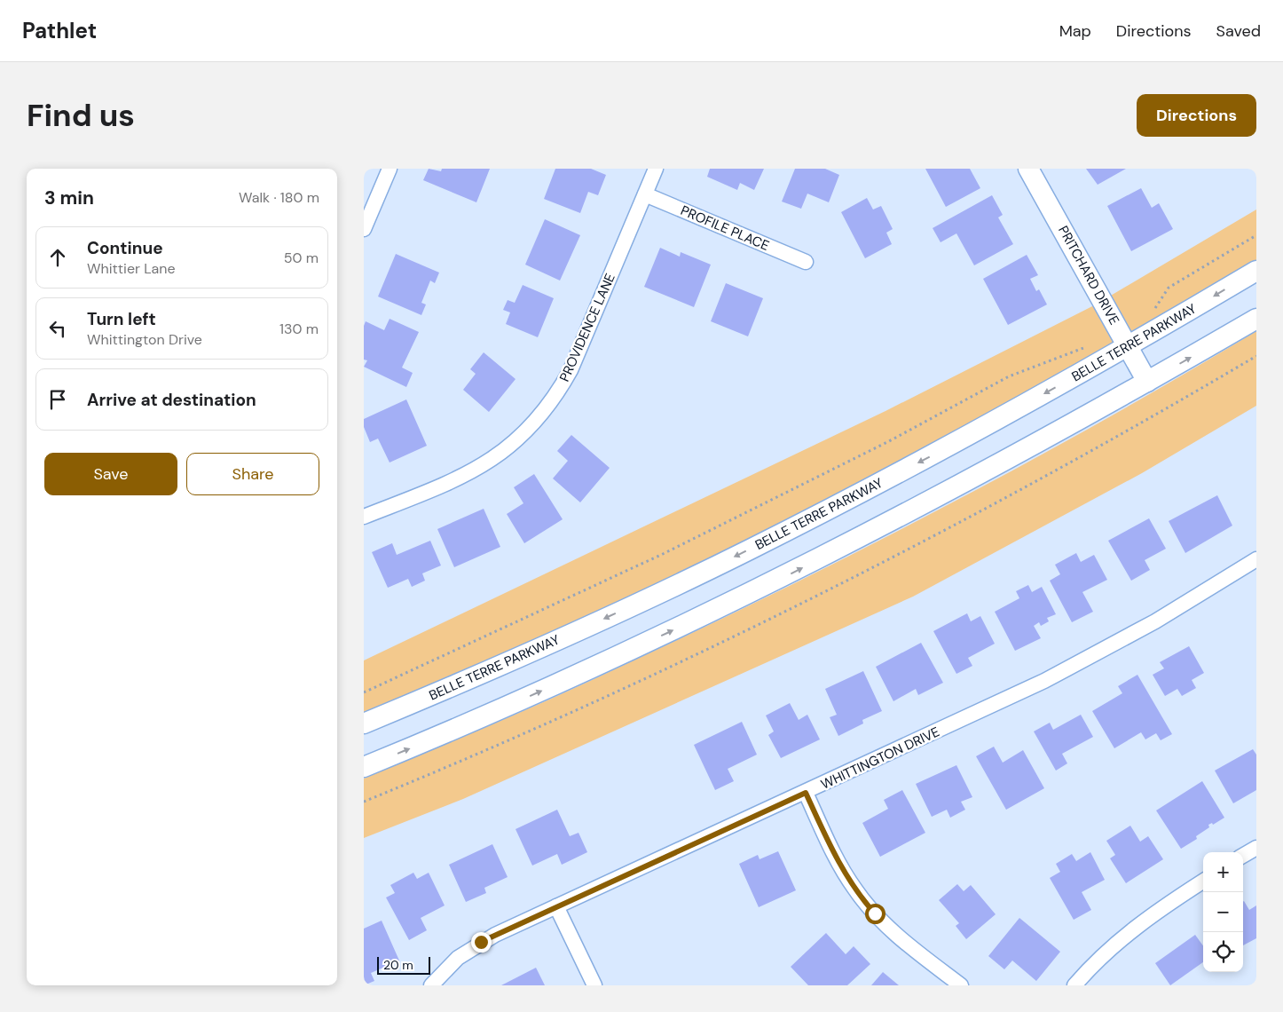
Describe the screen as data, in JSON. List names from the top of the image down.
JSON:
{
  "streets": {
    "main road": ["PRITCHARD DRIVE", "BELLE TERRE PARKWAY"],
    "street": ["PROFILE PLACE", "PROVIDENCE LANE", "WHITTINGTON DRIVE"]
  },
  "crossings": [
    ["PROFILE PLACE", "PROVIDENCE LANE"],
    ["PRITCHARD DRIVE", "BELLE TERRE PARKWAY"]
  ],
  "scale_bar": "20 m",
  "page": {
    "header": "Pathlet",
    "nav": ["Map", "Directions", "Saved"],
    "buttons": [
      "Directions",
      ["Save", "Share"]
    ],
    "title": "Find us",
    "heading": ["3 min", "Walk · 180 m"],
    "list": [
      ["Continue", "Whittier Lane", "50 m"],
      ["Turn left", "Whittington Drive", "130 m"],
      "Arrive at destination"
    ],
    "map_buttons": ["+", "−"],
    "scale": "20 m"
  }
}
